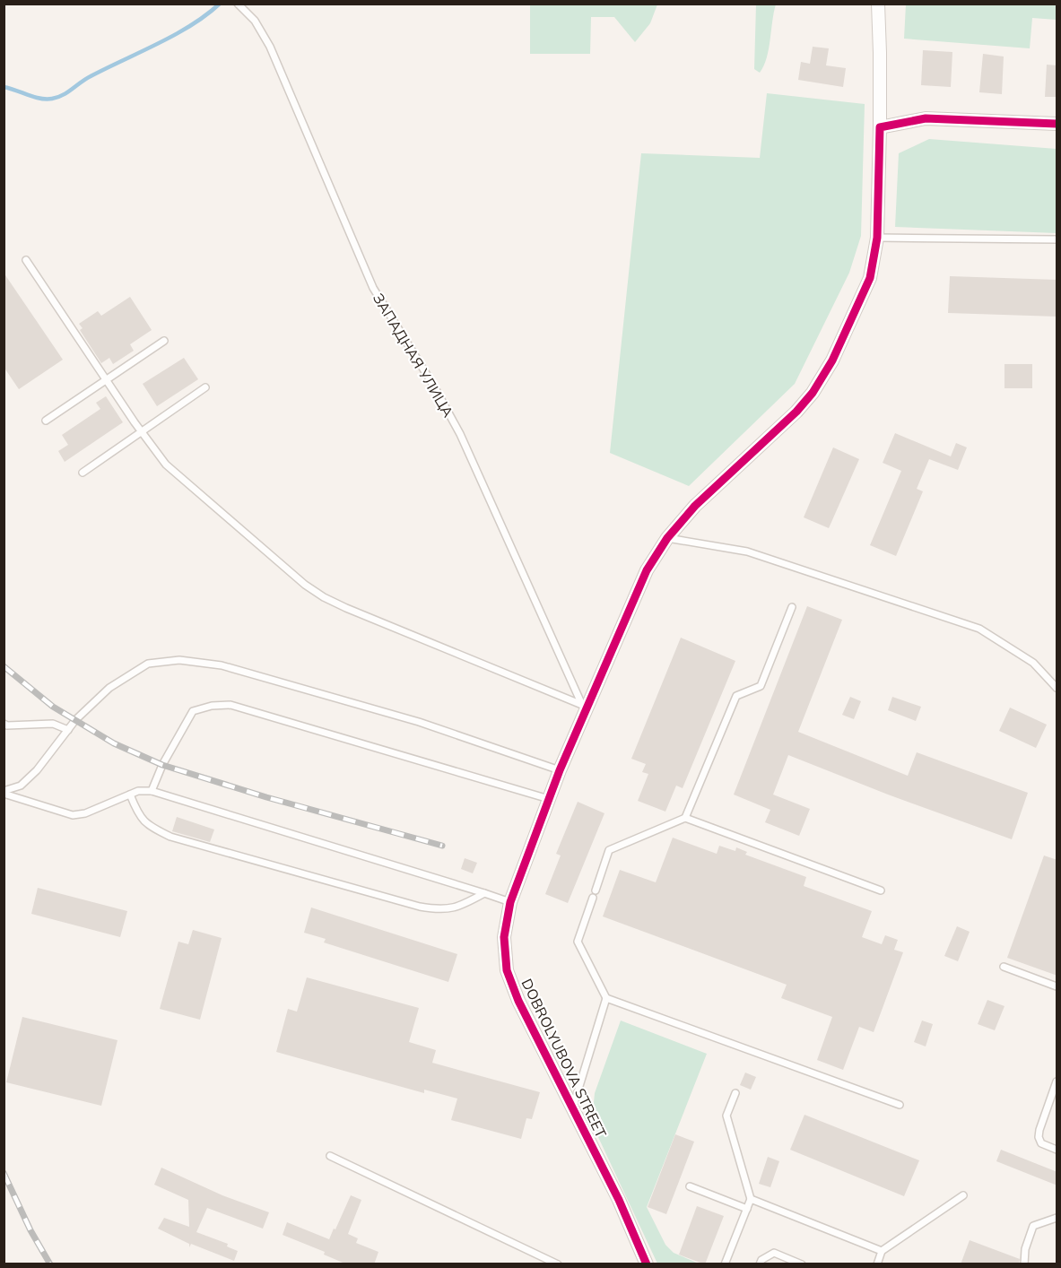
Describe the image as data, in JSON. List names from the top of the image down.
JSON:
{
  "streets": {
    "street": ["DOBROLYUBOVA STREET"],
    "lane": ["ЗАПАДНАЯ УЛИЦА"]
  },
  "crossings": [
    ["ЗАПАДНАЯ УЛИЦА", "DOBROLYUBOVA STREET"]
  ]
}
